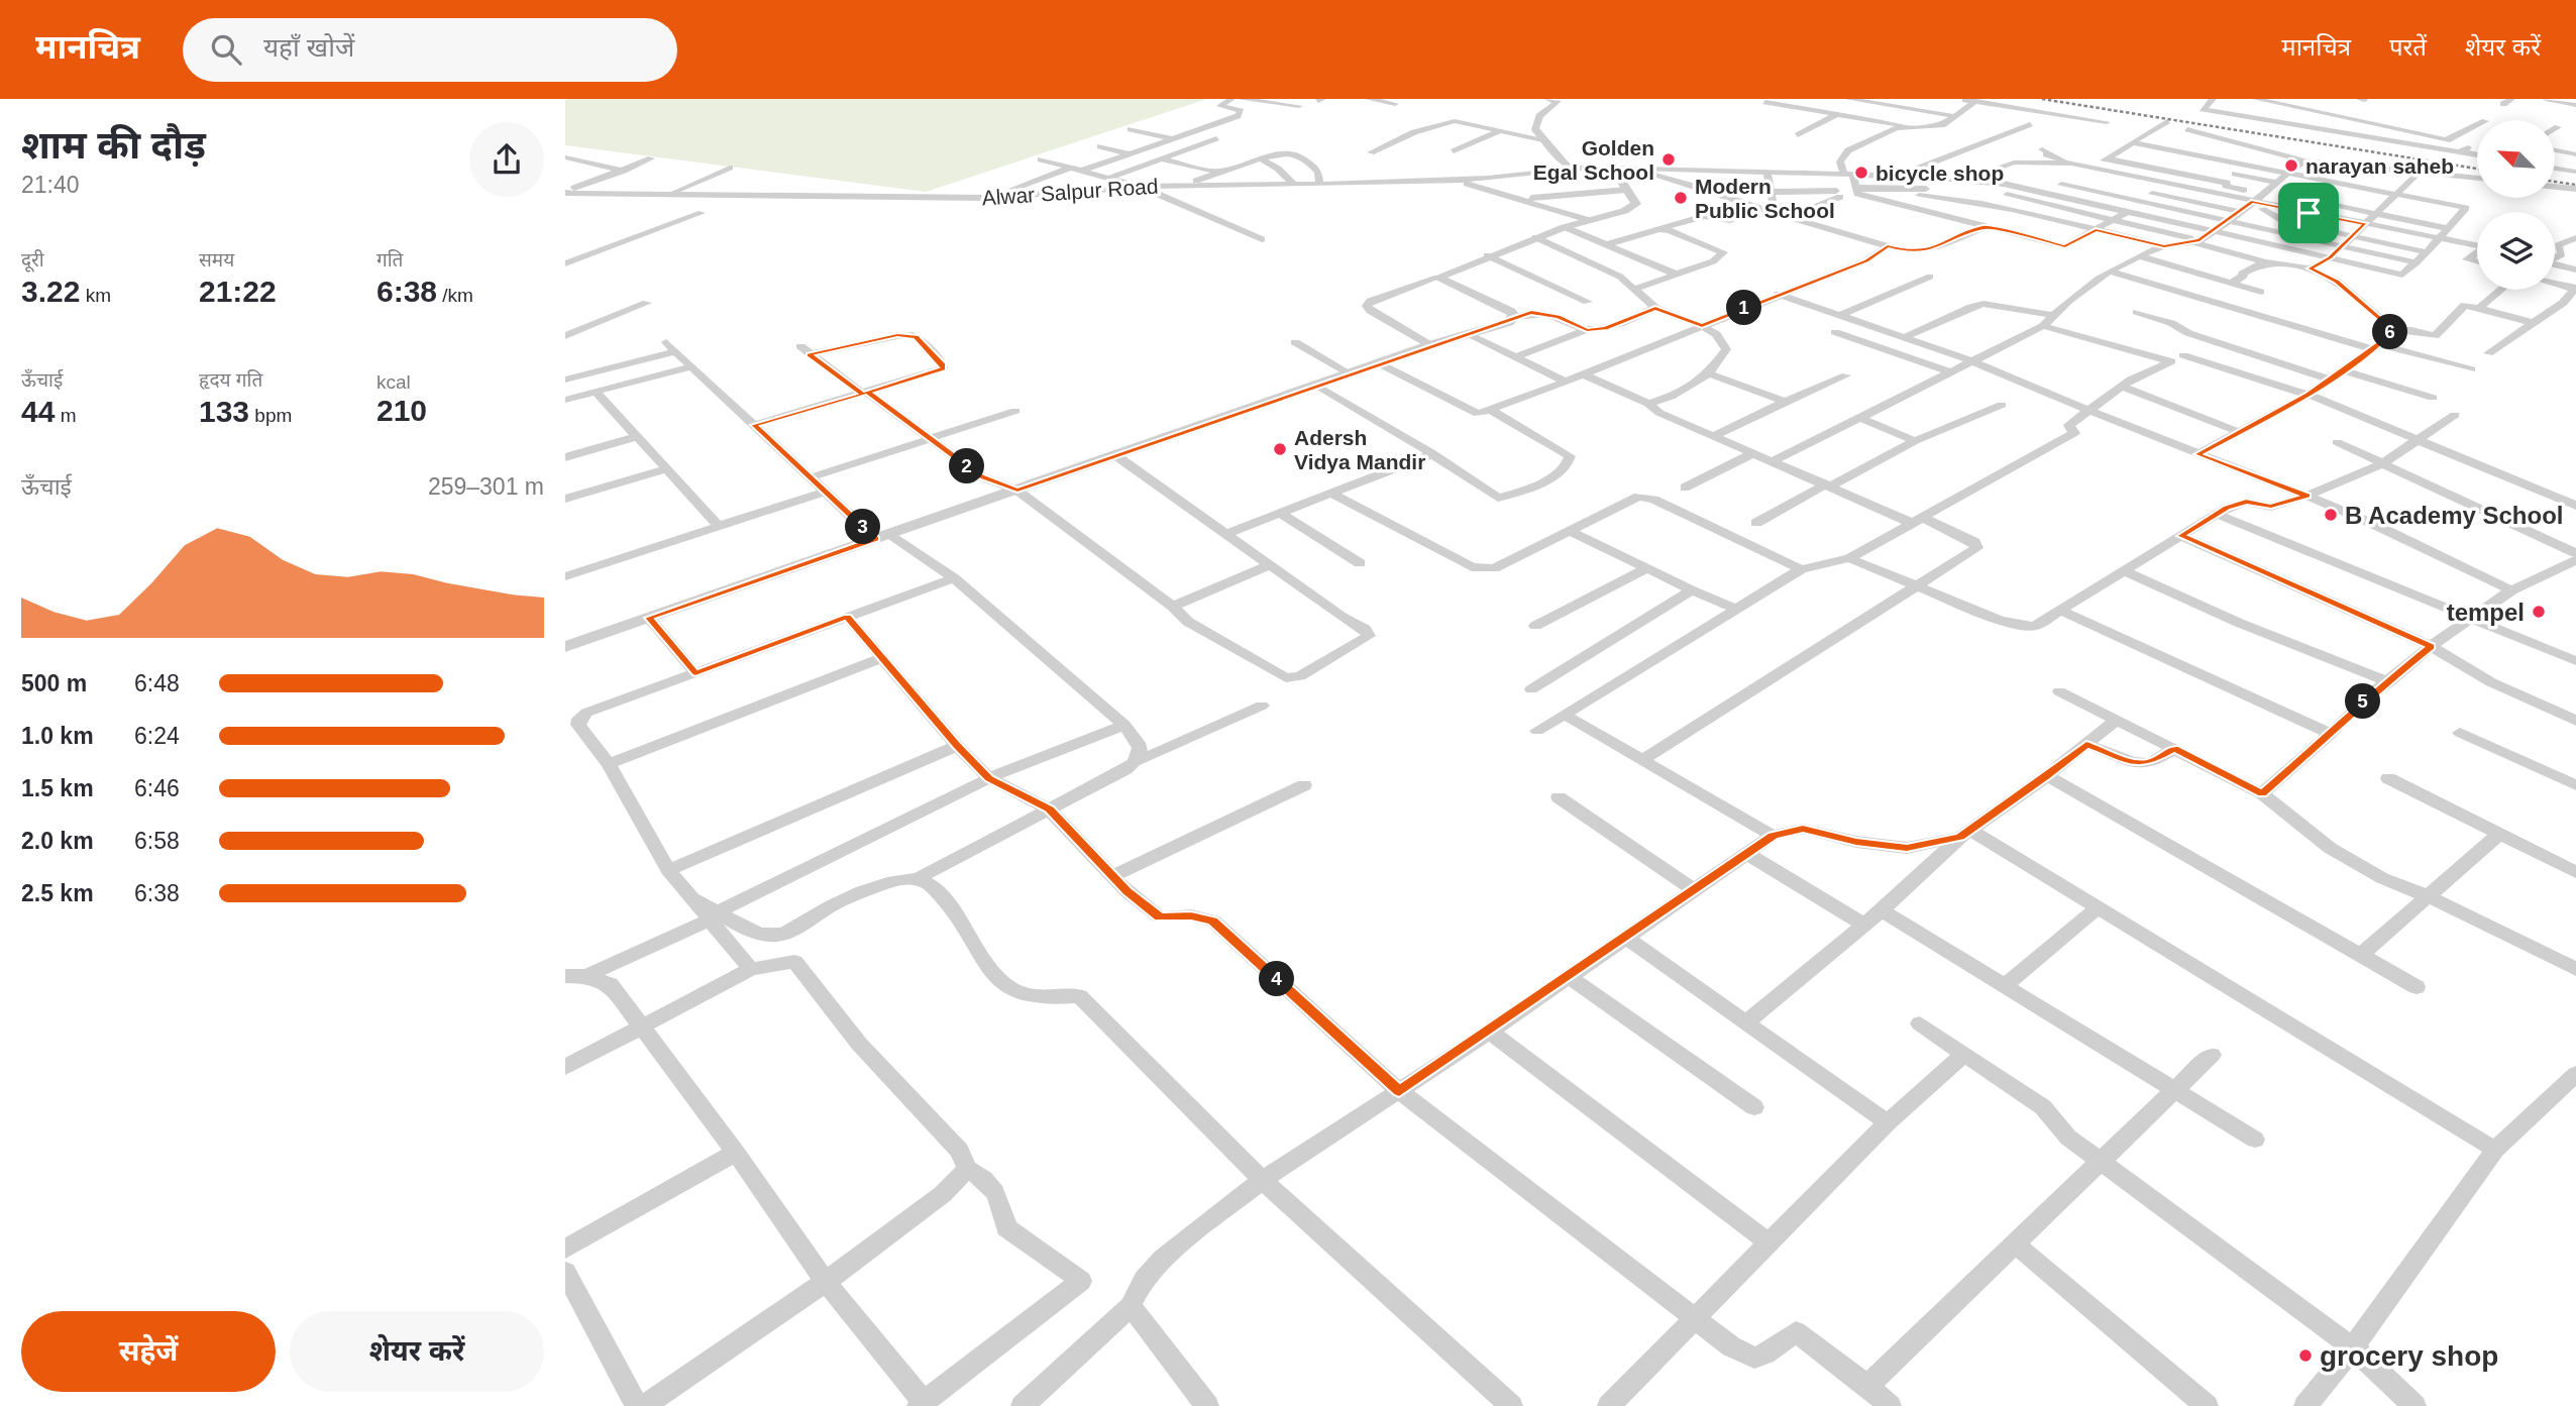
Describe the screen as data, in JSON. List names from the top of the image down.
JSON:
{
  "streets": {
    "street": ["Alwar Salpur Road"]
  },
  "places": [
    "Golden Egal School",
    "narayan saheb",
    "bicycle shop",
    "Modern Public School",
    "Adersh Vidya Mandir",
    "B Academy School",
    "tempel",
    "grocery shop"
  ],
  "north": "top left",
  "page": {
    "header": "मानचित्र",
    "search": "यहाँ खोजें",
    "nav": ["मानचित्र", "परतें", "शेयर करें"],
    "heading": ["शाम की दौड़", "21:40"],
    "stats": [
      ["दूरी", "3.22 km"],
      ["समय", "21:22"],
      ["गति", "6:38 /km"],
      ["ऊँचाई", "44 m"],
      ["हृदय गति", "133 bpm"],
      ["kcal", "210"]
    ],
    "pins": [
      "1",
      "6",
      "2",
      "3",
      "5",
      "4"
    ],
    "chart": ["ऊँचाई", "259–301 m"],
    "list": [
      {
        "name": "500 m",
        "note": "6:48"
      },
      {
        "name": "1.0 km",
        "note": "6:24"
      },
      {
        "name": "1.5 km",
        "note": "6:46"
      },
      {
        "name": "2.0 km",
        "note": "6:58"
      },
      {
        "name": "2.5 km",
        "note": "6:38"
      }
    ],
    "buttons": ["सहेजें", "शेयर करें"]
  }
}
